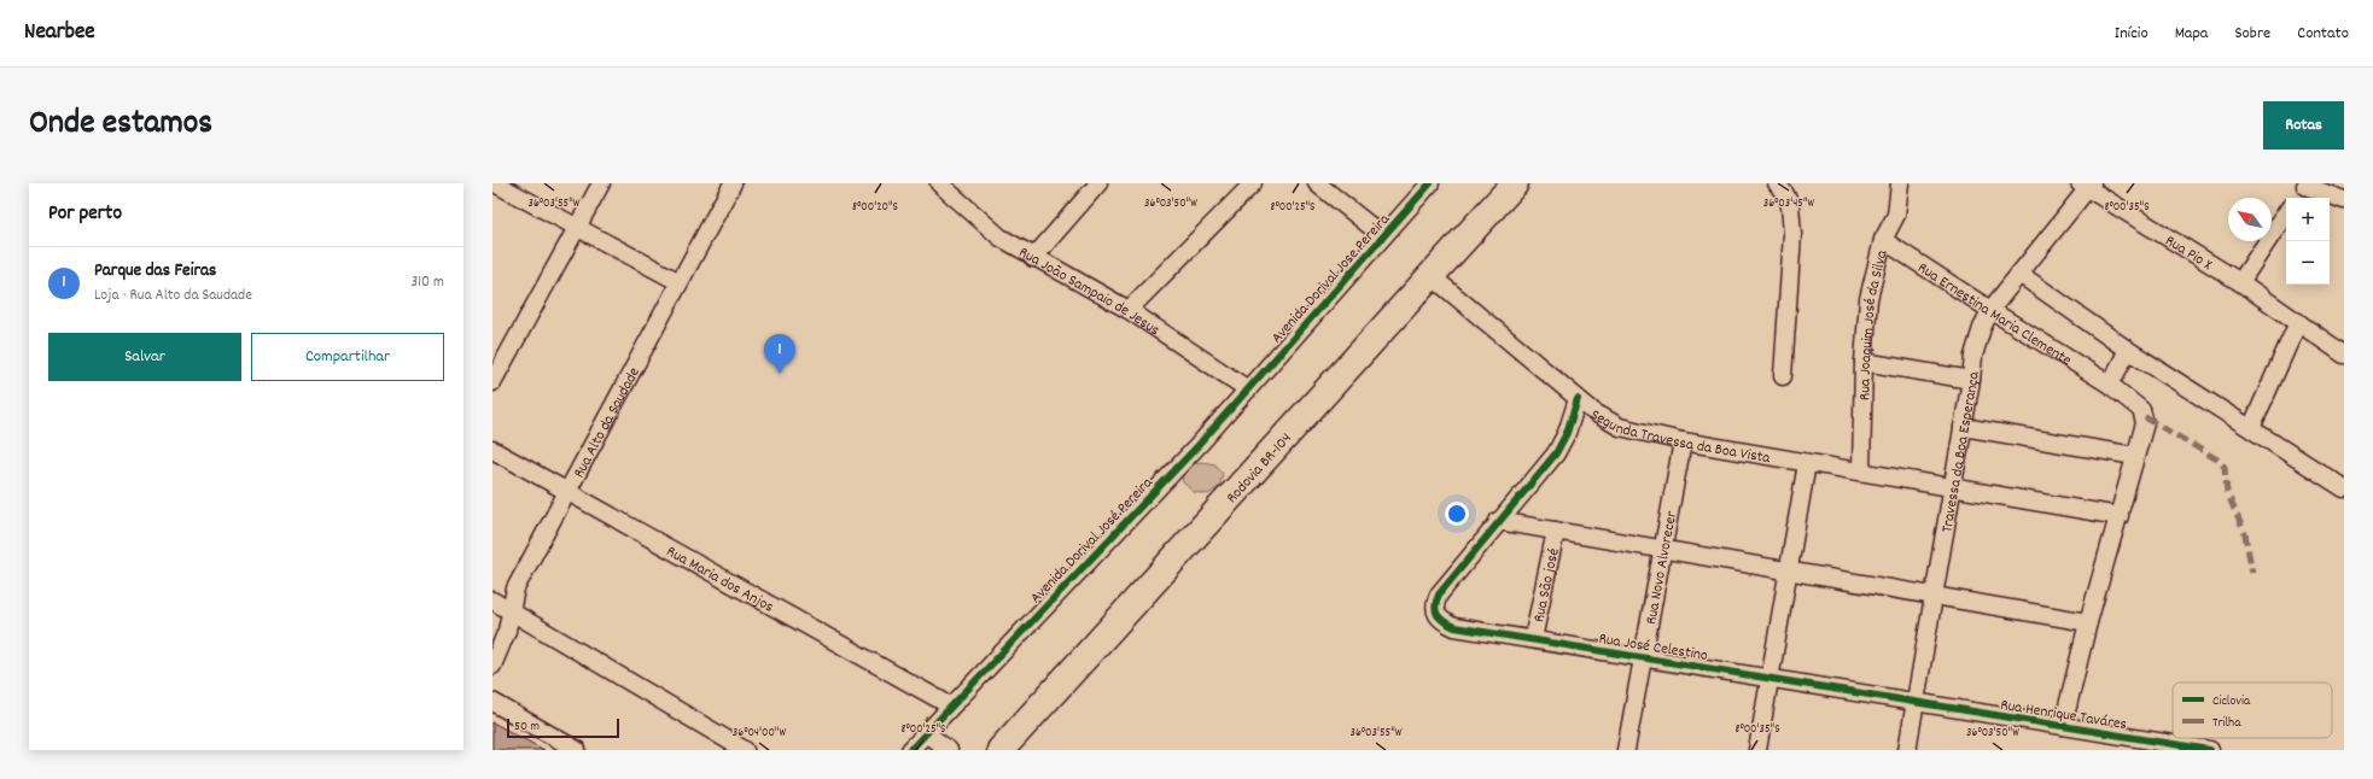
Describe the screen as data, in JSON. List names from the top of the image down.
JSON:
{
  "streets": {
    "highway": ["Rodovia BR-104"],
    "street": [
      "Rua Pio X",
      "Avenida Dorival Jose Pereira",
      "Rua João Sampaio de Jesus",
      "Rua Ernestina Maria Clemente",
      "Rua Joaquim José da Silva",
      "Rua Alto da Saudade",
      "Segunda Travessa da Boa Vista",
      "Travessa da Boa Esperança",
      "Avenida Dorival José Pereira",
      "Rua Novo Alvorecer",
      "Rua Maria dos Anjos",
      "Rua São josé",
      "Rua José Celestino",
      "Rua Henrique Taváres"
    ]
  },
  "crossings": [
    ["Rua Pio X", "Travessa da Boa Esperança"],
    ["Avenida Dorival Jose Pereira", "Rua João Sampaio de Jesus"],
    ["Avenida Dorival Jose Pereira", "Avenida Dorival José Pereira"],
    ["Rua João Sampaio de Jesus", "Avenida Dorival José Pereira"],
    ["Rua Ernestina Maria Clemente", "Rua Joaquim José da Silva"],
    ["Rua Ernestina Maria Clemente", "Segunda Travessa da Boa Vista"],
    ["Rua Ernestina Maria Clemente", "Travessa da Boa Esperança"],
    ["Rua Ernestina Maria Clemente", "Rua Henrique Taváres"],
    ["Rua Joaquim José da Silva", "Segunda Travessa da Boa Vista"],
    ["Rua Alto da Saudade", "Rua Maria dos Anjos"],
    ["Segunda Travessa da Boa Vista", "Travessa da Boa Esperança"],
    ["Segunda Travessa da Boa Vista", "Rodovia BR-104"],
    ["Segunda Travessa da Boa Vista", "Rua Novo Alvorecer"],
    ["Segunda Travessa da Boa Vista", "Rua José Celestino"],
    ["Travessa da Boa Esperança", "Rua José Celestino"],
    ["Travessa da Boa Esperança", "Rua Henrique Taváres"],
    ["Avenida Dorival José Pereira", "Rua Maria dos Anjos"],
    ["Rua Novo Alvorecer", "Rua José Celestino"],
    ["Rua São josé", "Rua José Celestino"],
    ["Rua José Celestino", "Rua Henrique Taváres"]
  ],
  "legend": ["Ciclovia", "Trilha"],
  "scale_bar": "50 m",
  "north": "top left",
  "page": {
    "header": "Nearbee",
    "nav": [
      "Início",
      "Mapa",
      "Sobre",
      "Contato"
    ],
    "title": "Onde estamos",
    "buttons": [
      "Rotas",
      ["Salvar", "Compartilhar"]
    ],
    "heading": "Por perto",
    "map_buttons": ["+", "−"],
    "list": [
      {
        "mark": "1",
        "name": "Parque das Feiras",
        "note": "Loja · Rua Alto da Saudade",
        "value": "310 m"
      }
    ],
    "pins": "1",
    "scale": "50 m"
  },
  "coordinates": [
    "36°03'55\"W",
    "36°03'50\"W",
    "36°03'45\"W",
    "8°00'20\"S",
    "8°00'25\"S",
    "8°00'35\"S",
    "36°04'00\"W"
  ]
}
